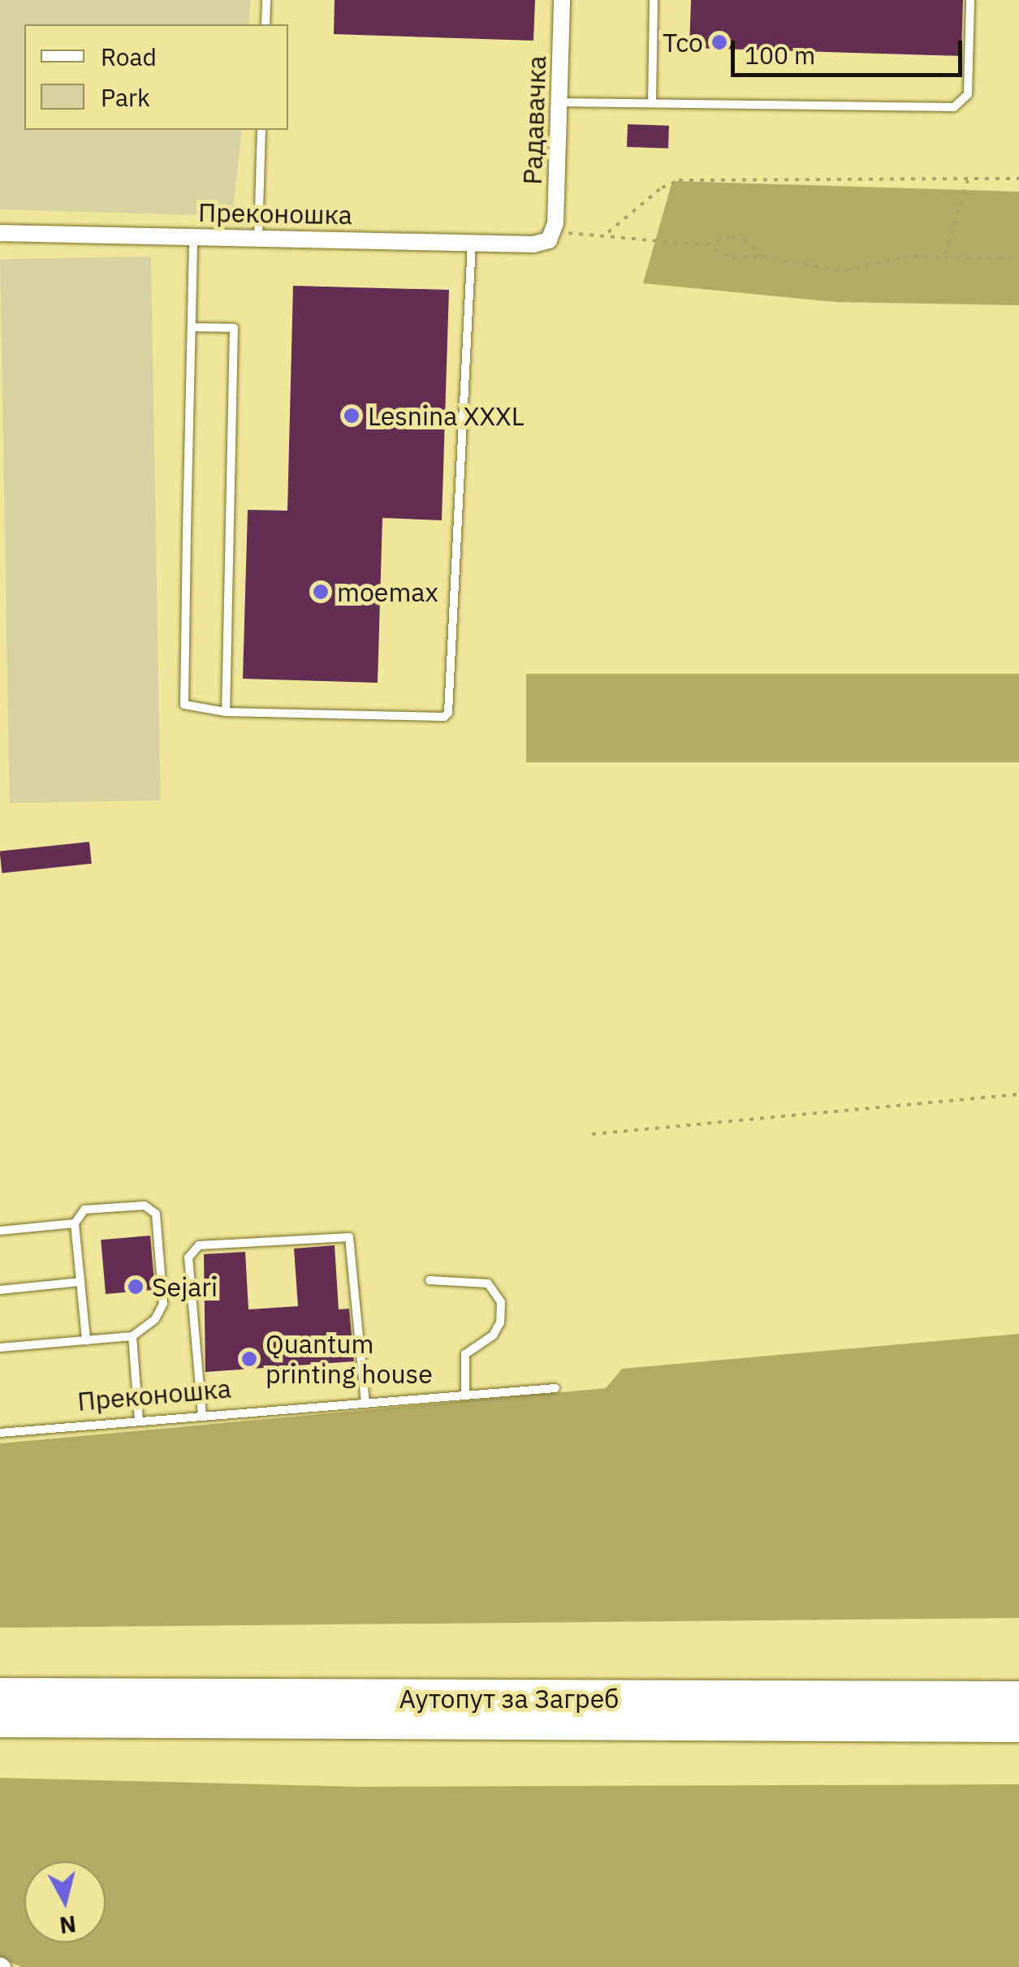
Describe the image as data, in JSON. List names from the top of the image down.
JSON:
{
  "streets": {
    "highway": ["Аутопут за Загреб"],
    "street": ["Радавачка", "Преконошка"]
  },
  "crossings": [
    ["Радавачка", "Преконошка"]
  ],
  "places": [
    "Tco",
    "Lesnina XXXL",
    "moemax",
    "Sejari",
    "Quantum printing house"
  ],
  "legend": ["Road", "Park"],
  "scale_bar": "100 m",
  "north": "bottom"
}
